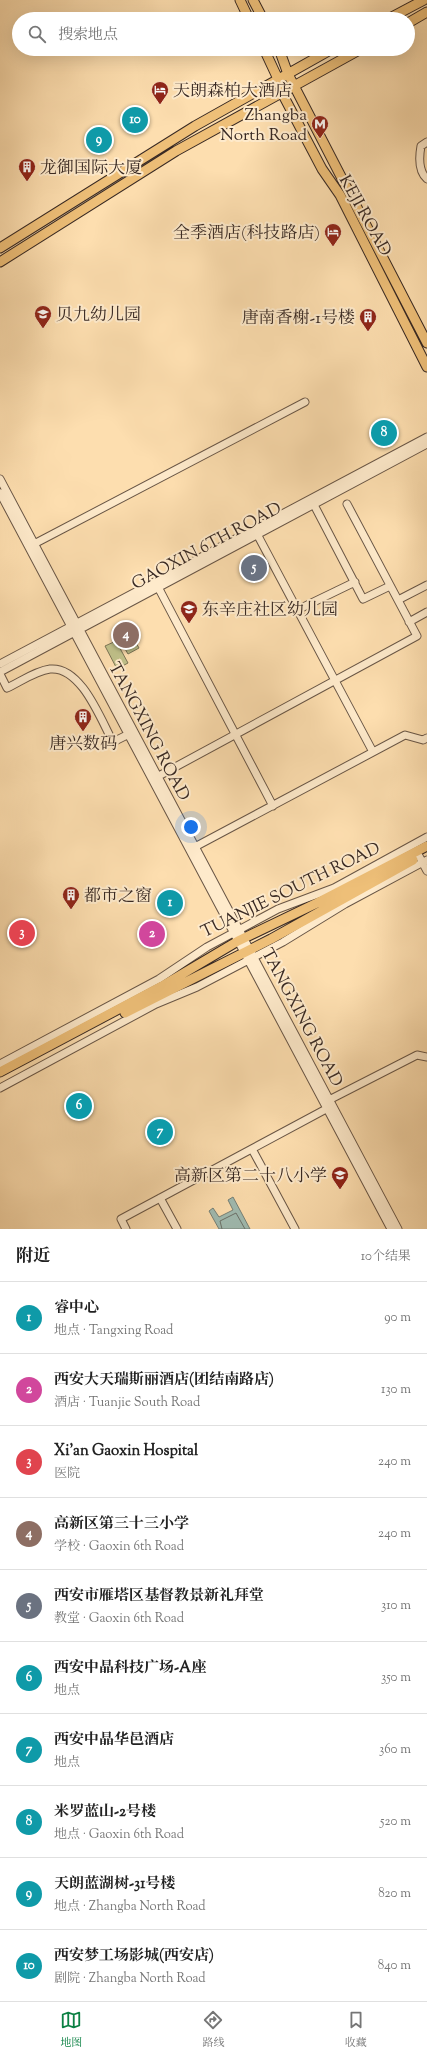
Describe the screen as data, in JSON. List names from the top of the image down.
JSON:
{
  "streets": {
    "main road": ["KEJI ROAD", "TUANJIE SOUTH ROAD"],
    "street": ["GAOXIN 6TH ROAD", "TANGXING ROAD"]
  },
  "crossings": [
    ["GAOXIN 6TH ROAD", "TANGXING ROAD"],
    ["TANGXING ROAD", "TUANJIE SOUTH ROAD"]
  ],
  "places": {
    "hotel": ["天朗森柏大酒店", "全季酒店(科技路店)"],
    "metro station": ["Zhangba North Road"],
    "building": [
      "龙御国际大厦",
      "唐南香榭-1号楼",
      "唐兴数码",
      "都市之窗"
    ],
    "school or university": ["贝九幼儿园", "东辛庄社区幼儿园", "高新区第二十八小学"]
  },
  "page": {
    "search": "搜索地点",
    "pins": [
      "10",
      "9",
      "8",
      "5",
      "4",
      "1",
      "3",
      "2",
      "6",
      "7"
    ],
    "heading": ["附近", "10个结果"],
    "list": [
      {
        "mark": "1",
        "name": "睿中心",
        "note": "地点 · Tangxing Road",
        "value": "90 m"
      },
      {
        "mark": "2",
        "name": "西安大天瑞斯丽酒店(团结南路店)",
        "note": "酒店 · Tuanjie South Road",
        "value": "130 m"
      },
      {
        "mark": "3",
        "name": "Xi'an Gaoxin Hospital",
        "note": "医院",
        "value": "240 m"
      },
      {
        "mark": "4",
        "name": "高新区第三十三小学",
        "note": "学校 · Gaoxin 6th Road",
        "value": "240 m"
      },
      {
        "mark": "5",
        "name": "西安市雁塔区基督教景新礼拜堂",
        "note": "教堂 · Gaoxin 6th Road",
        "value": "310 m"
      },
      {
        "mark": "6",
        "name": "西安中晶科技广场-A座",
        "note": "地点",
        "value": "350 m"
      },
      {
        "mark": "7",
        "name": "西安中晶华邑酒店",
        "note": "地点",
        "value": "360 m"
      },
      {
        "mark": "8",
        "name": "米罗蓝山-2号楼",
        "note": "地点 · Gaoxin 6th Road",
        "value": "520 m"
      },
      {
        "mark": "9",
        "name": "天朗蓝湖树-31号楼",
        "note": "地点 · Zhangba North Road",
        "value": "820 m"
      },
      {
        "mark": "10",
        "name": "西安梦工场影城(西安店)",
        "note": "剧院 · Zhangba North Road",
        "value": "840 m"
      }
    ],
    "nav": ["地图", "路线", "收藏"]
  }
}
